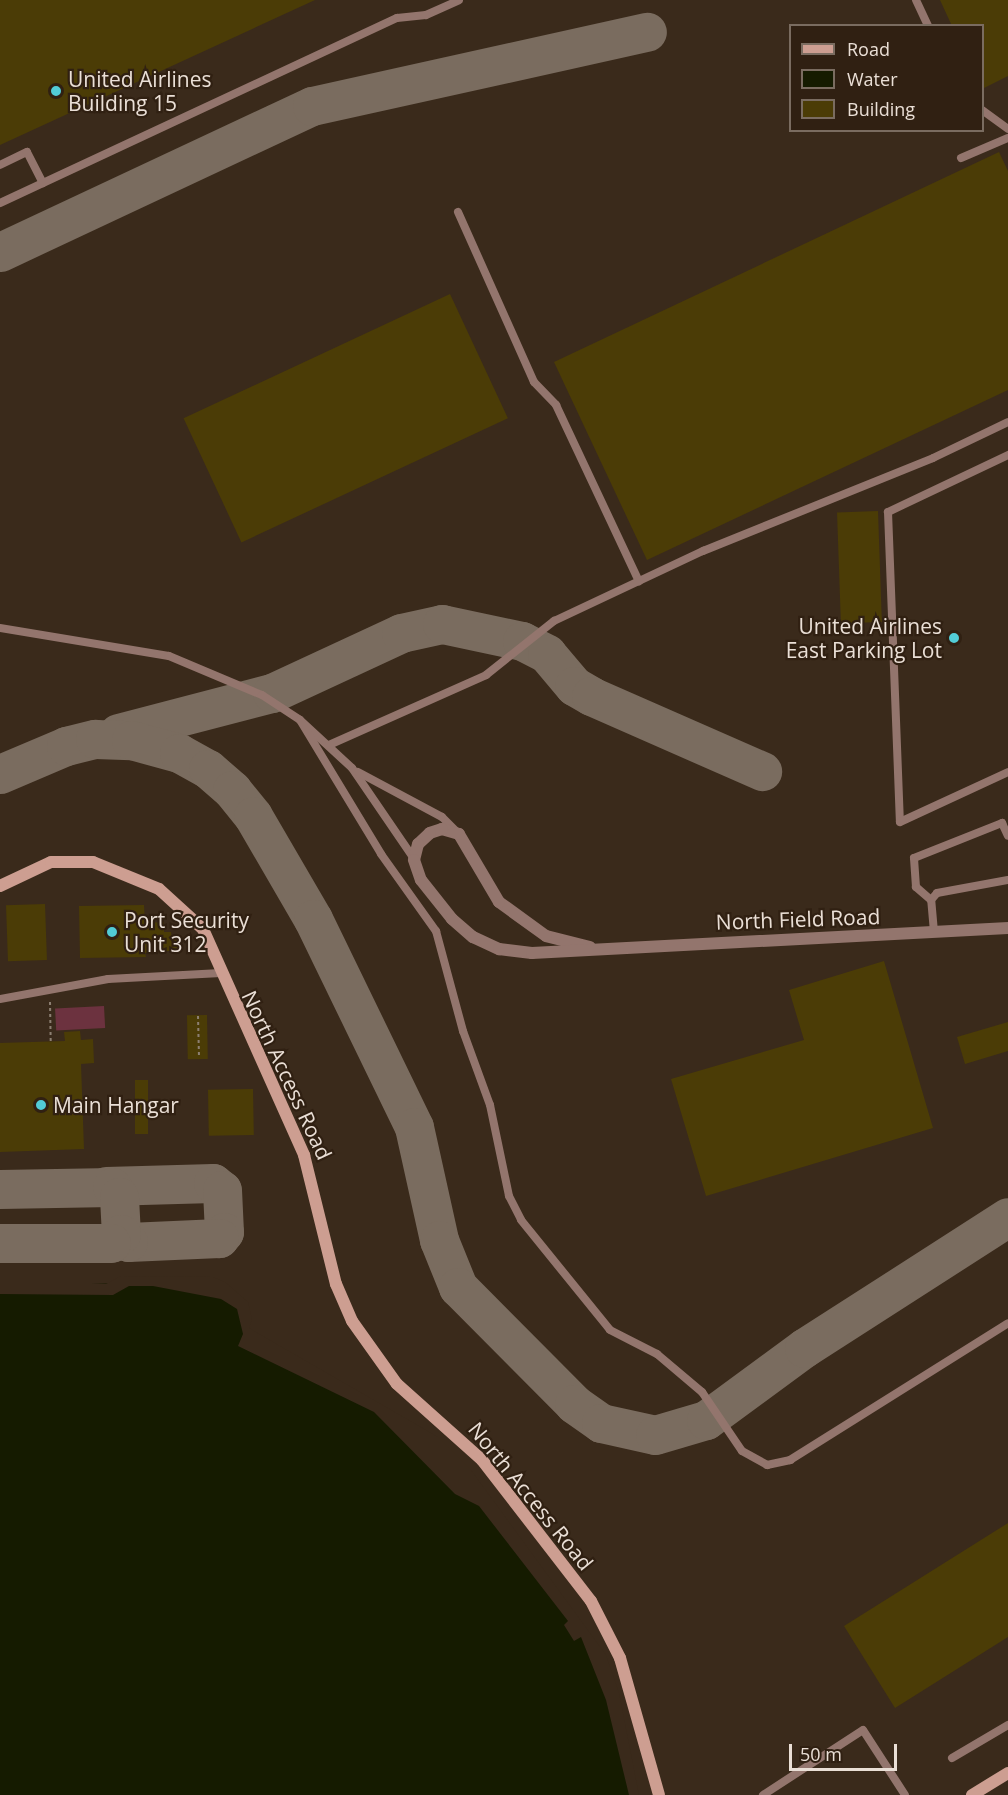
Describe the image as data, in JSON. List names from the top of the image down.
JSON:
{
  "streets": {
    "street": ["North Field Road", "North Access Road"]
  },
  "places": [
    "United Airlines Building 15",
    "United Airlines East Parking Lot",
    "Port Security Unit 312",
    "Main Hangar"
  ],
  "legend": ["Road", "Water", "Building"],
  "scale_bar": "50 m"
}
